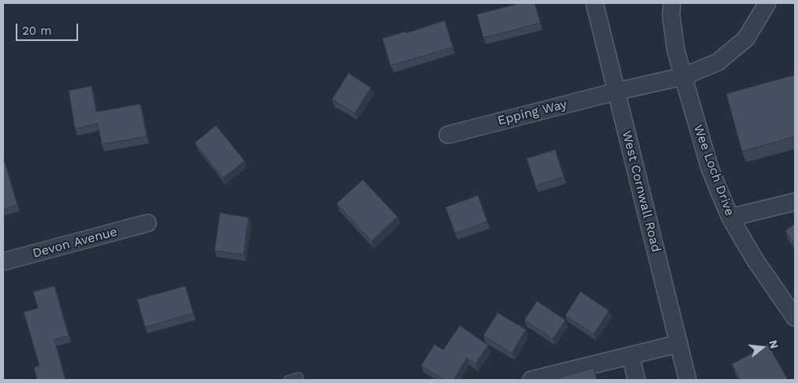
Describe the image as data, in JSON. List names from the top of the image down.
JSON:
{
  "streets": {
    "street": [
      "Epping Way",
      "Wee Loch Drive",
      "West Cornwall Road",
      "Devon Avenue"
    ]
  },
  "crossings": [
    ["Epping Way", "Wee Loch Drive"],
    ["Epping Way", "West Cornwall Road"]
  ],
  "scale_bar": "20 m",
  "north": "right"
}
